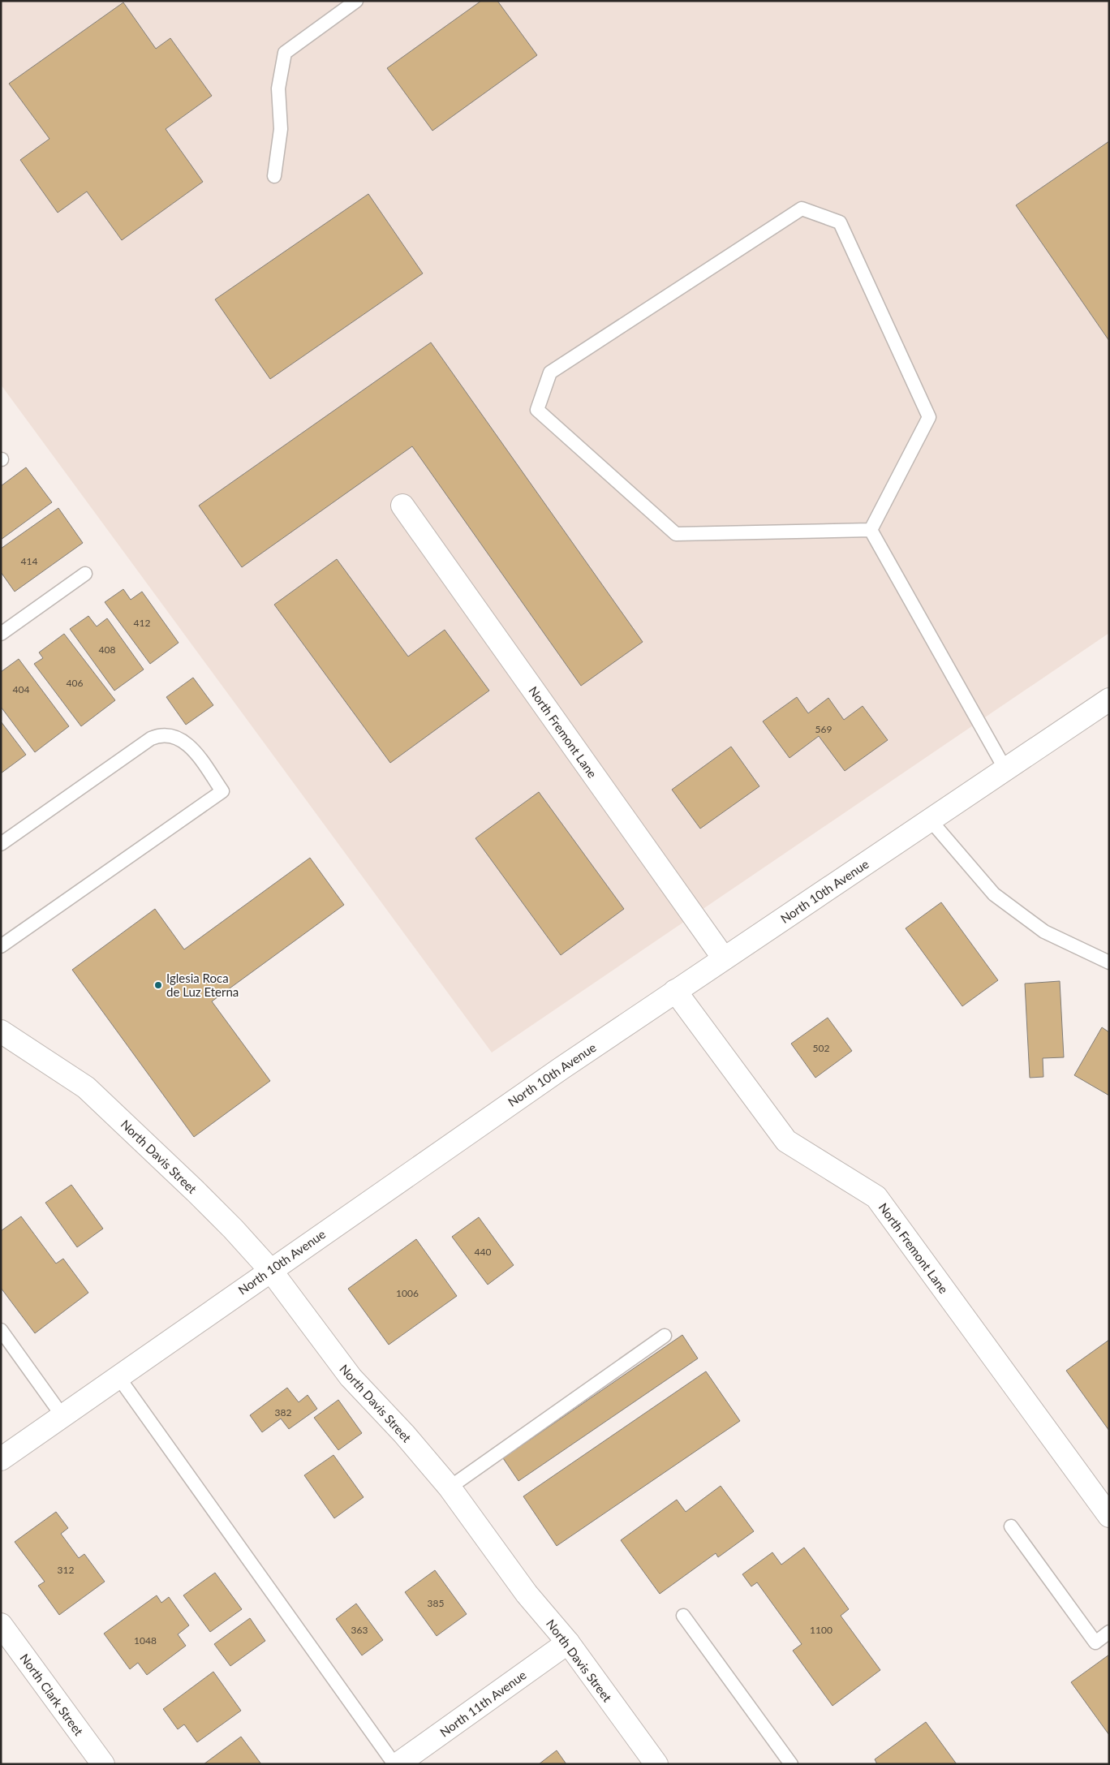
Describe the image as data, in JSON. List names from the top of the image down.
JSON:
{
  "streets": {
    "street": [
      "North Fremont Lane",
      "North 10th Avenue",
      "North Davis Street",
      "North Clark Street",
      "North 11th Avenue"
    ]
  },
  "crossings": [
    ["North Fremont Lane", "North 10th Avenue"],
    ["North 10th Avenue", "North Davis Street"],
    ["North Davis Street", "North 11th Avenue"]
  ],
  "places": ["Iglesia Roca de Luz Eterna"],
  "house_numbers": [
    "414",
    "412",
    "408",
    "406",
    "404",
    "569",
    "502",
    "440",
    "1006",
    "382",
    "312",
    "385",
    "363",
    "1100",
    "1048"
  ]
}
